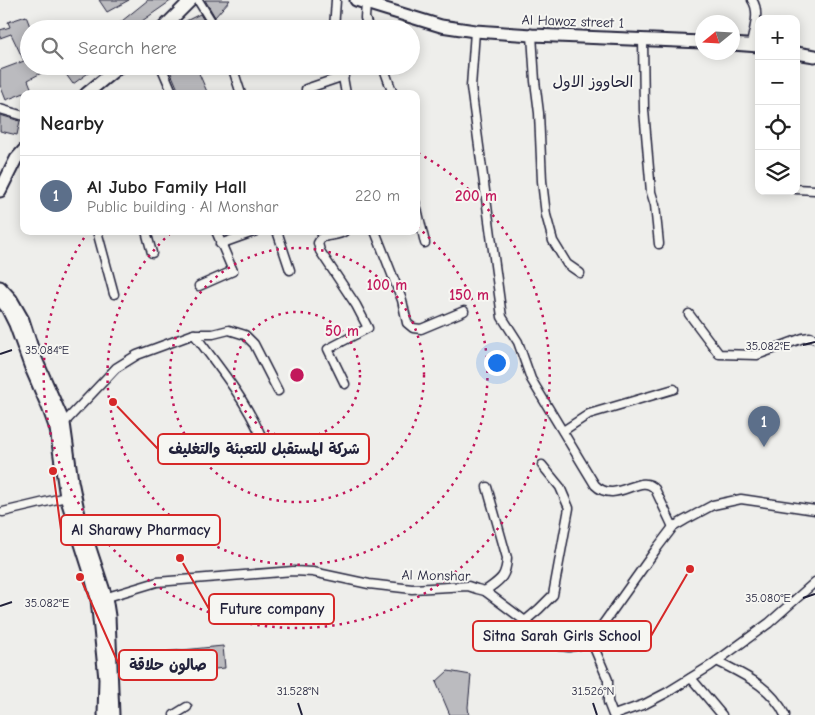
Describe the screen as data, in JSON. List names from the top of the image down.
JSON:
{
  "streets": {
    "street": ["Al Hawoz street 1", "Al Monshar"]
  },
  "districts": ["الحاووز الاول"],
  "places": [
    "شركة المستقبل للتعبئة والتغليف",
    "Al Sharawy Pharmacy",
    "Future company",
    "Sitna Sarah Girls School",
    "صالون حلاقة"
  ],
  "north": "left",
  "page": {
    "map_buttons": ["+", "−"],
    "search": "Search here",
    "heading": "Nearby",
    "list": [
      {
        "mark": "1",
        "name": "Al Jubo Family Hall",
        "note": "Public building · Al Monshar",
        "value": "220 m"
      }
    ],
    "pins": "1"
  },
  "coordinates": [
    "35.082°E",
    "35.084°E",
    "35.080°E",
    "31.528°N",
    "31.526°N"
  ],
  "rings": [
    "200 m",
    "100 m",
    "150 m",
    "50 m"
  ]
}
